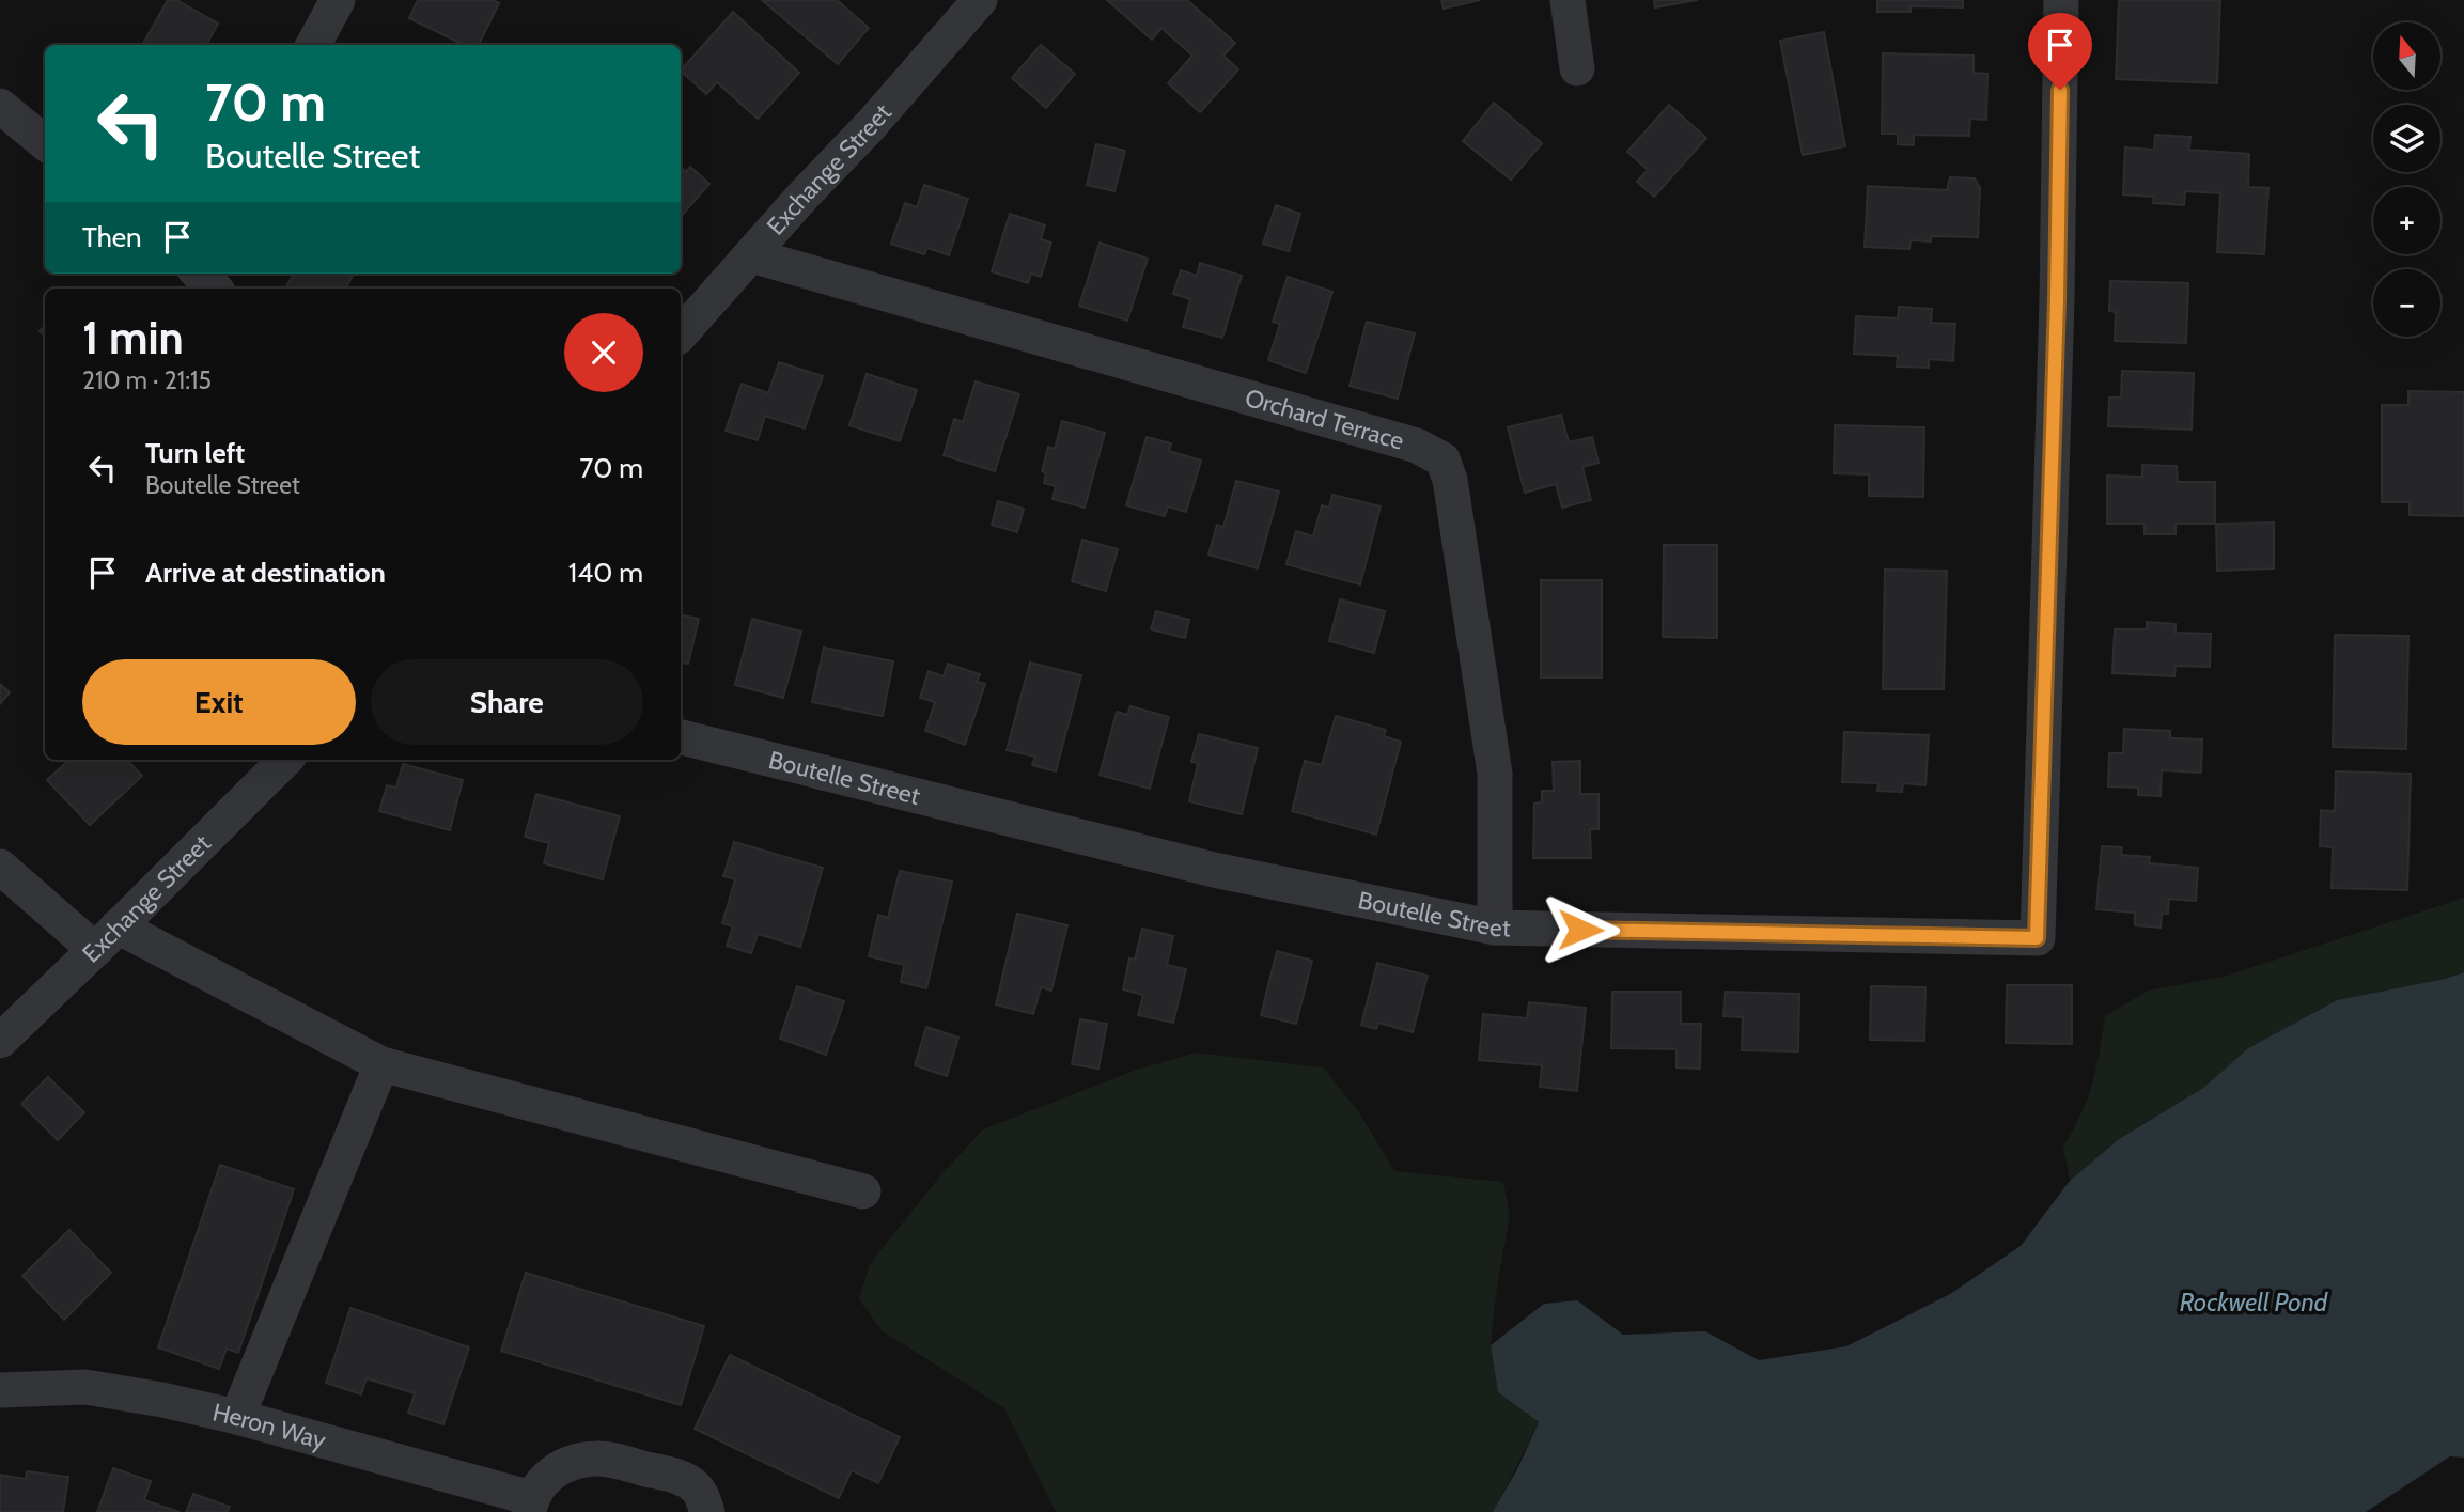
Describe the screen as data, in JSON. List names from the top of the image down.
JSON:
{
  "streets": {
    "street": [
      "Exchange Street",
      "Orchard Terrace",
      "Boutelle Street",
      "Heron Way"
    ]
  },
  "crossings": [
    ["Exchange Street", "Orchard Terrace"],
    ["Orchard Terrace", "Boutelle Street"]
  ],
  "water": ["Rockwell Pond"],
  "north": "top",
  "page": {
    "map_buttons": ["+", "−"],
    "turn": ["70 m", "Boutelle Street"],
    "then": "Then",
    "heading": ["1 min", "210 m · 21:15"],
    "list": [
      {
        "name": "Turn left",
        "note": "Boutelle Street",
        "value": "70 m"
      },
      {
        "name": "Arrive at destination",
        "value": "140 m"
      }
    ],
    "buttons": ["Exit", "Share"]
  }
}
